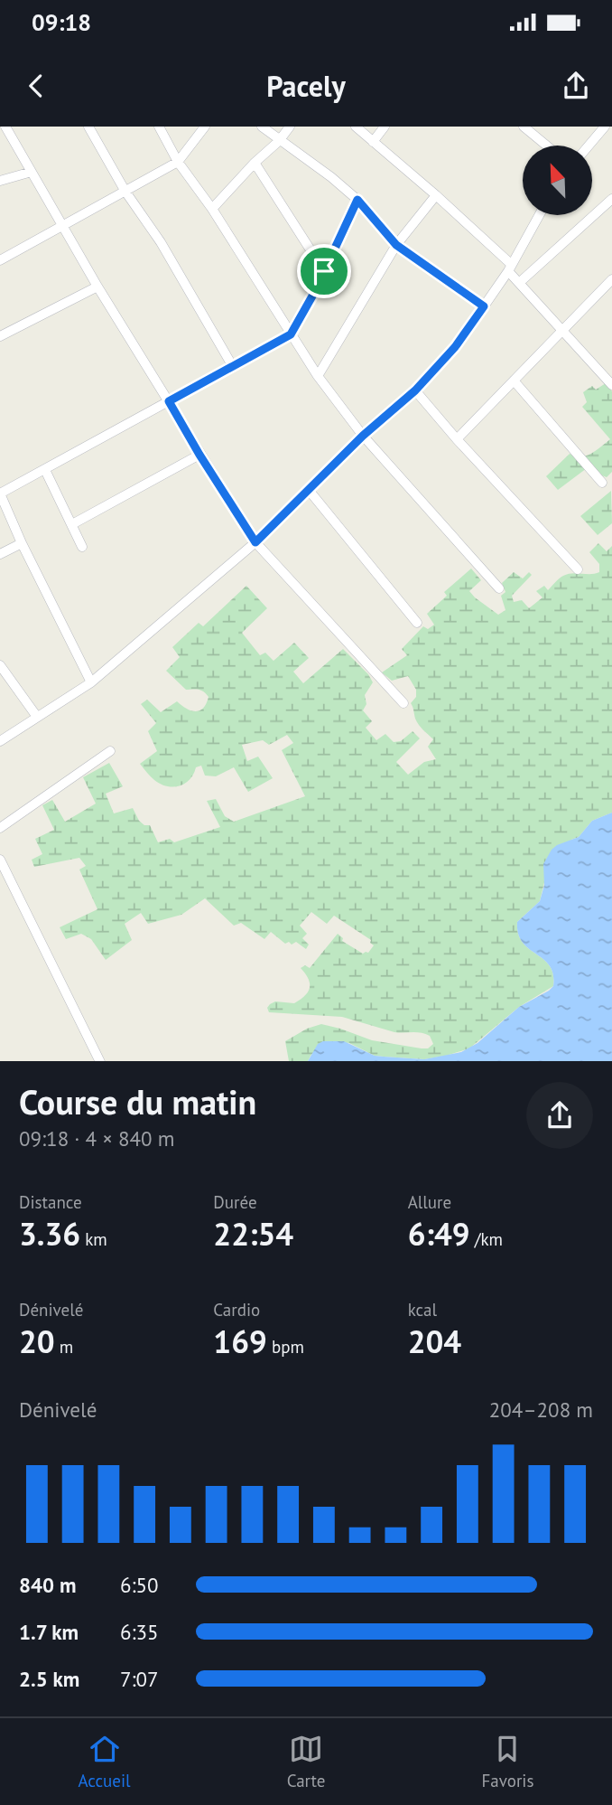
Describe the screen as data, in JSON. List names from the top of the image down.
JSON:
{
  "north": "top left",
  "page": {
    "status": "09:18",
    "header": "Pacely",
    "heading": ["Course du matin", "09:18 · 4 × 840 m"],
    "stats": [
      ["Distance", "3.36 km"],
      ["Durée", "22:54"],
      ["Allure", "6:49 /km"],
      ["Dénivelé", "20 m"],
      ["Cardio", "169 bpm"],
      ["kcal", "204"]
    ],
    "chart": ["Dénivelé", "204–208 m"],
    "list": [
      {
        "name": "840 m",
        "note": "6:50"
      },
      {
        "name": "1.7 km",
        "note": "6:35"
      },
      {
        "name": "2.5 km",
        "note": "7:07"
      }
    ],
    "tabs": ["Accueil", "Carte", "Favoris"]
  }
}
